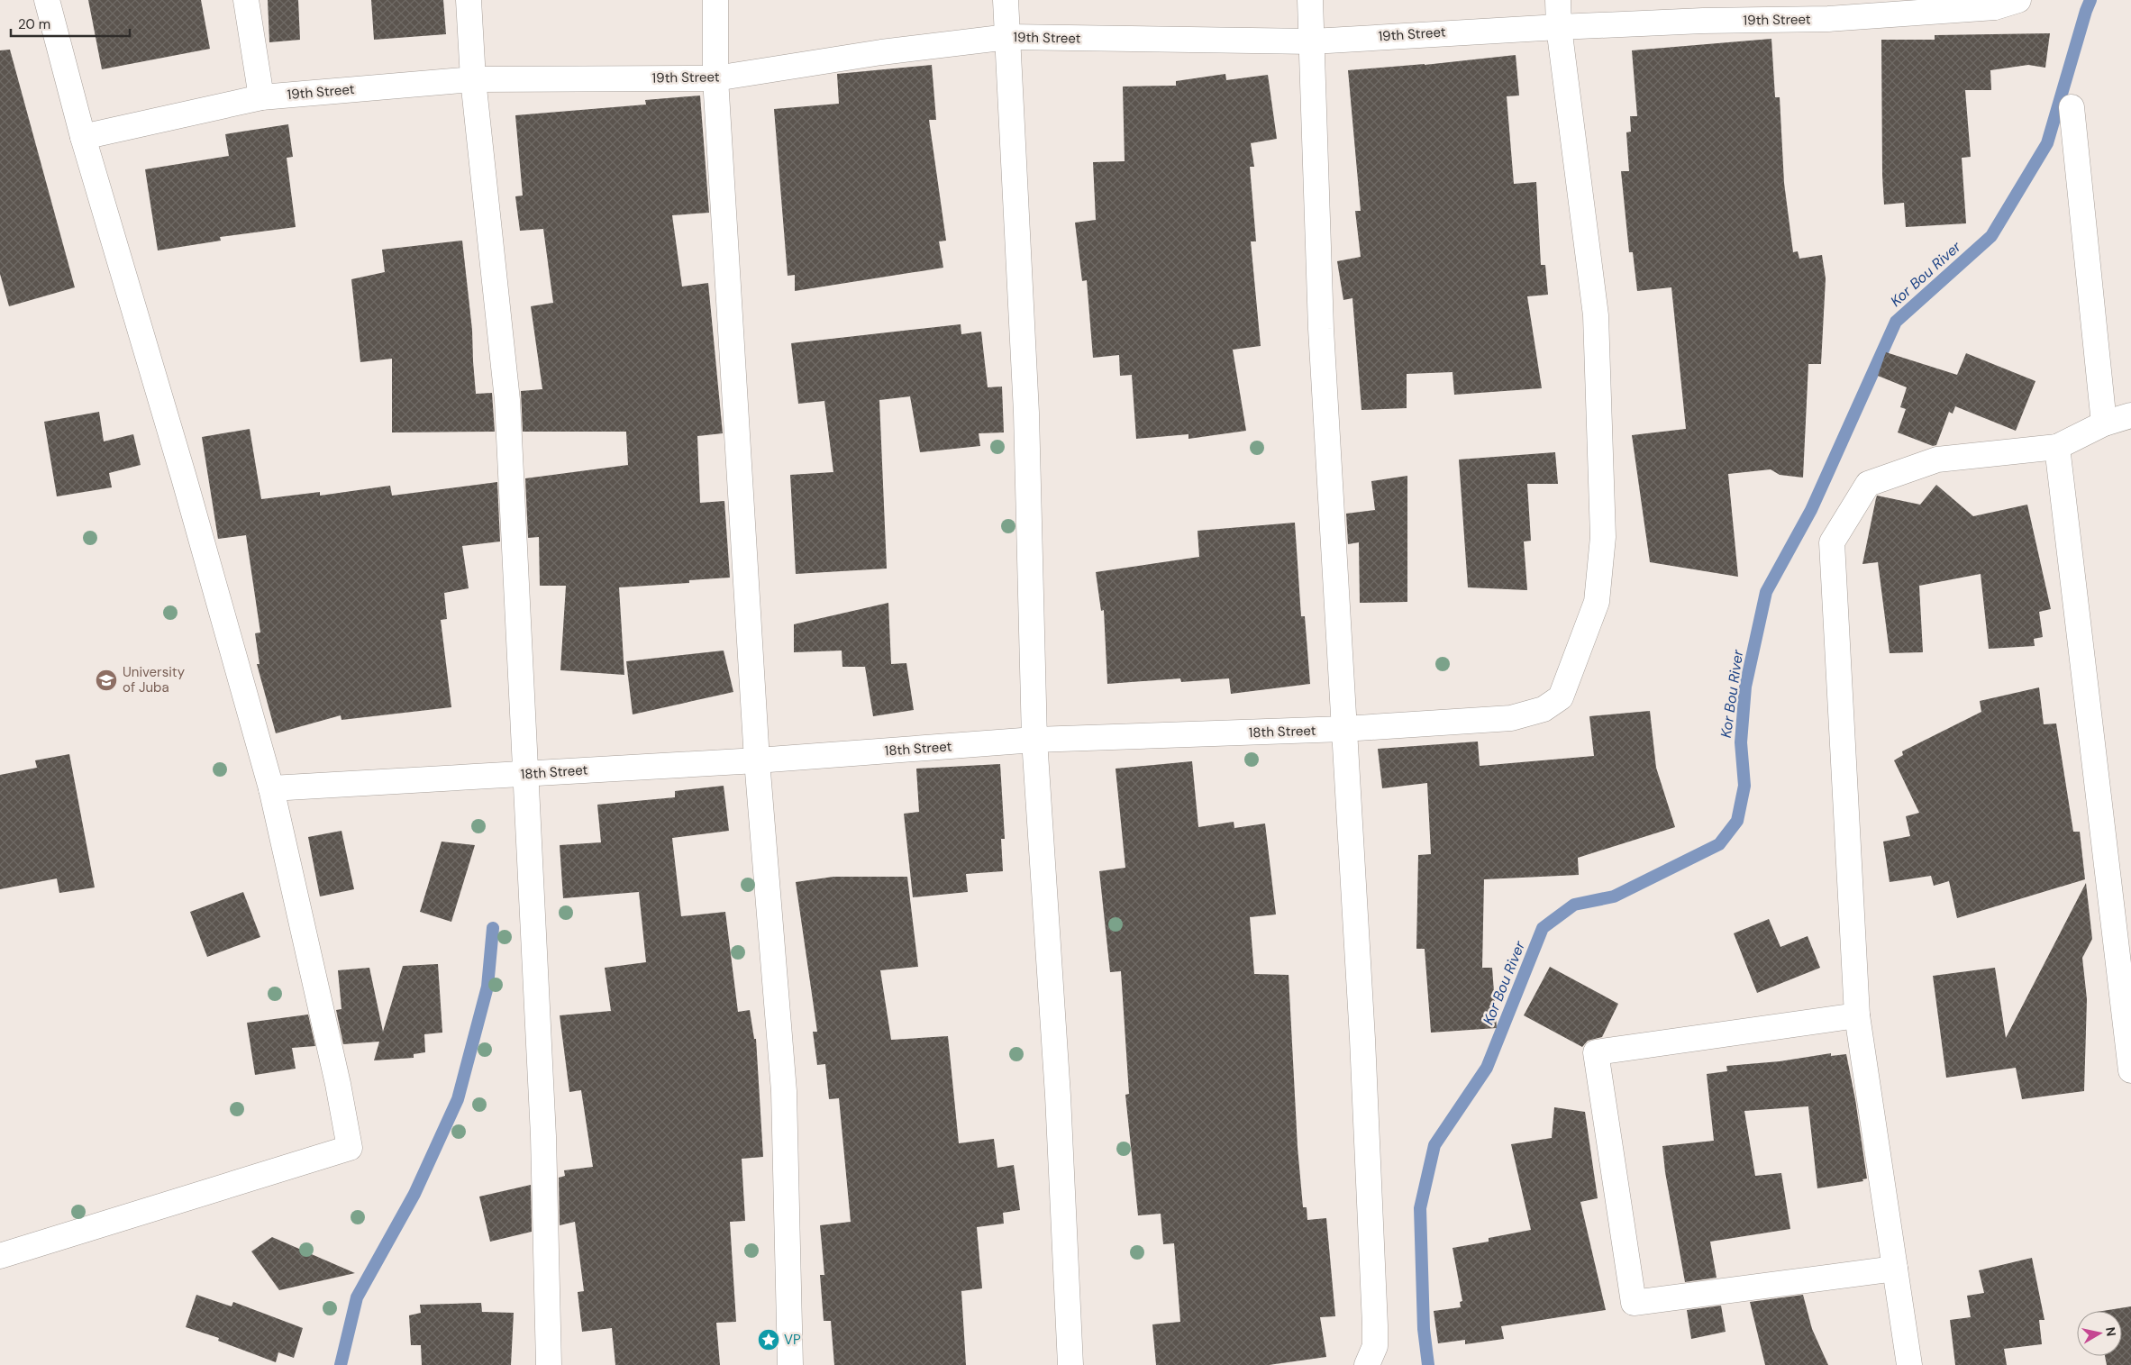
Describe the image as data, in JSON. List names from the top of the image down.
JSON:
{
  "streets": {
    "street": ["19th Street", "18th Street"]
  },
  "crossings": [
    ["19th Street", "18th Street"]
  ],
  "water": ["Kor Bou River"],
  "places": {
    "school or university": ["University of Juba"],
    "place": ["VP"]
  },
  "scale_bar": "20 m",
  "north": "right"
}
